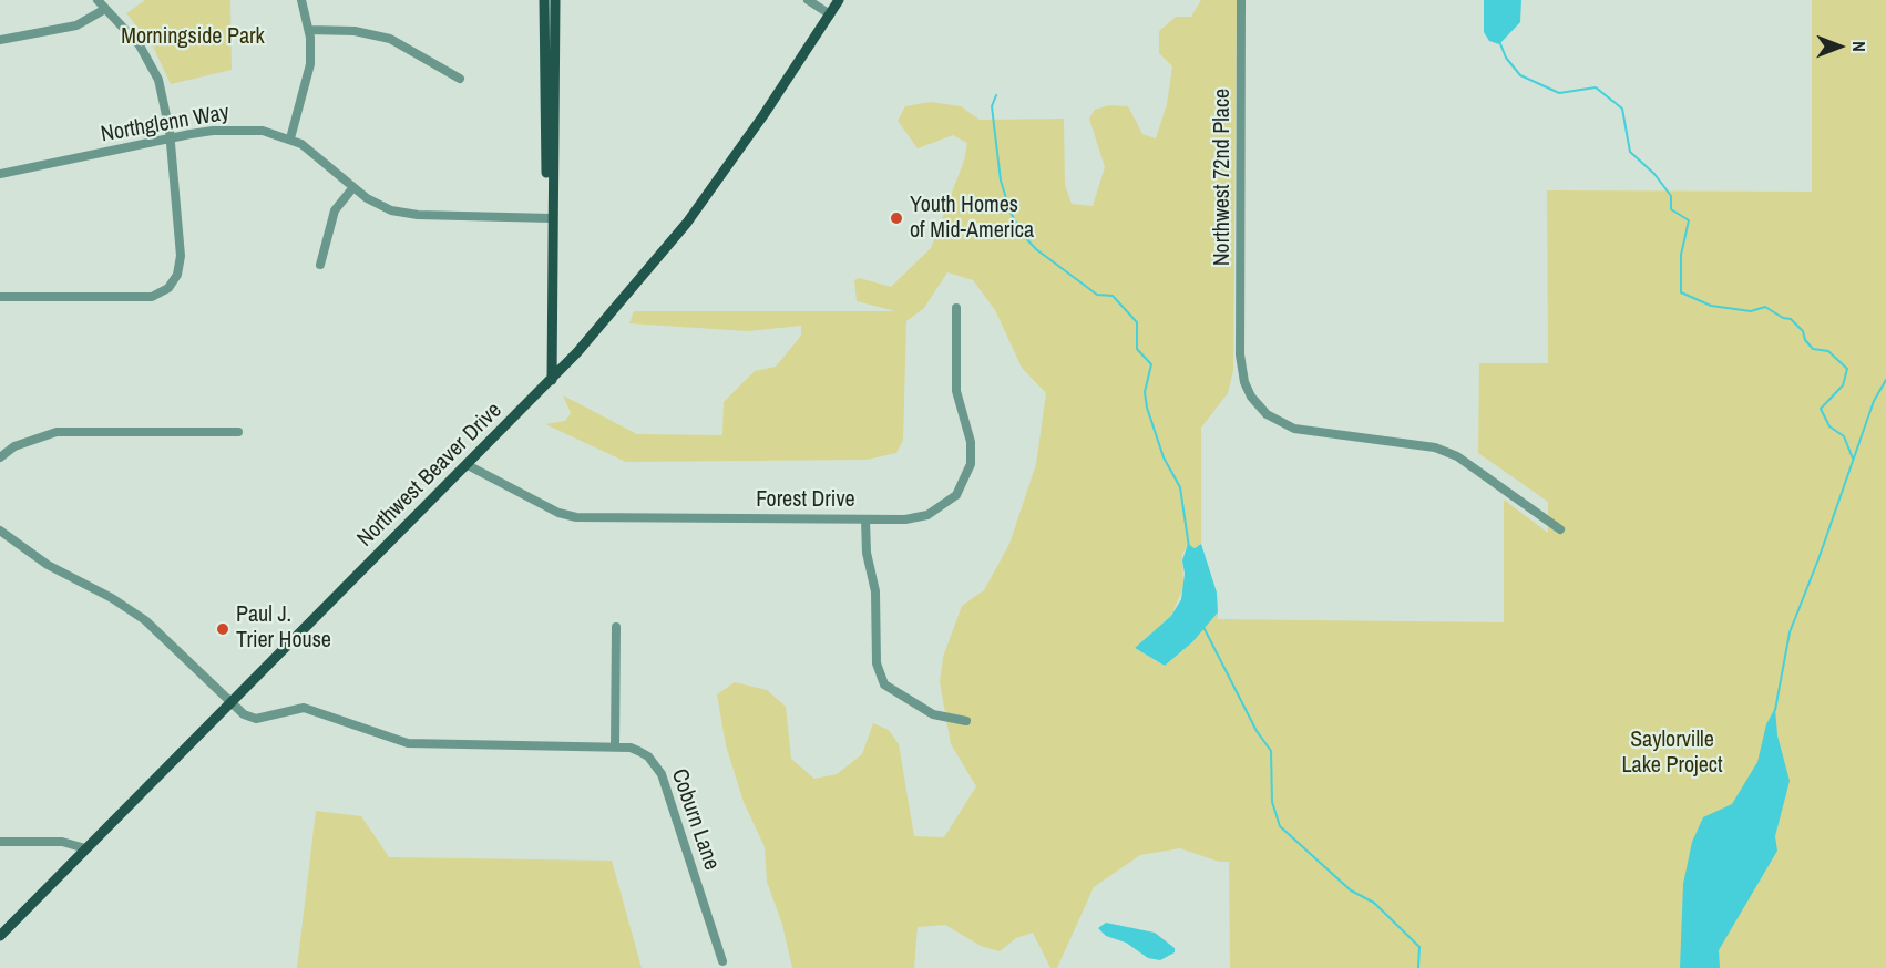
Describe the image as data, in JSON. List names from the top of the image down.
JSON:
{
  "streets": {
    "main road": ["Northwest Beaver Drive"],
    "street": [
      "Northglenn Way",
      "Northwest 72nd Place",
      "Forest Drive",
      "Coburn Lane"
    ]
  },
  "crossings": [
    ["Northwest Beaver Drive", "Forest Drive"],
    ["Northwest Beaver Drive", "Coburn Lane"]
  ],
  "parks": ["Morningside Park", "Saylorville Lake Project"],
  "places": ["Youth Homes of Mid-America", "Paul J. Trier House"],
  "north": "right"
}
